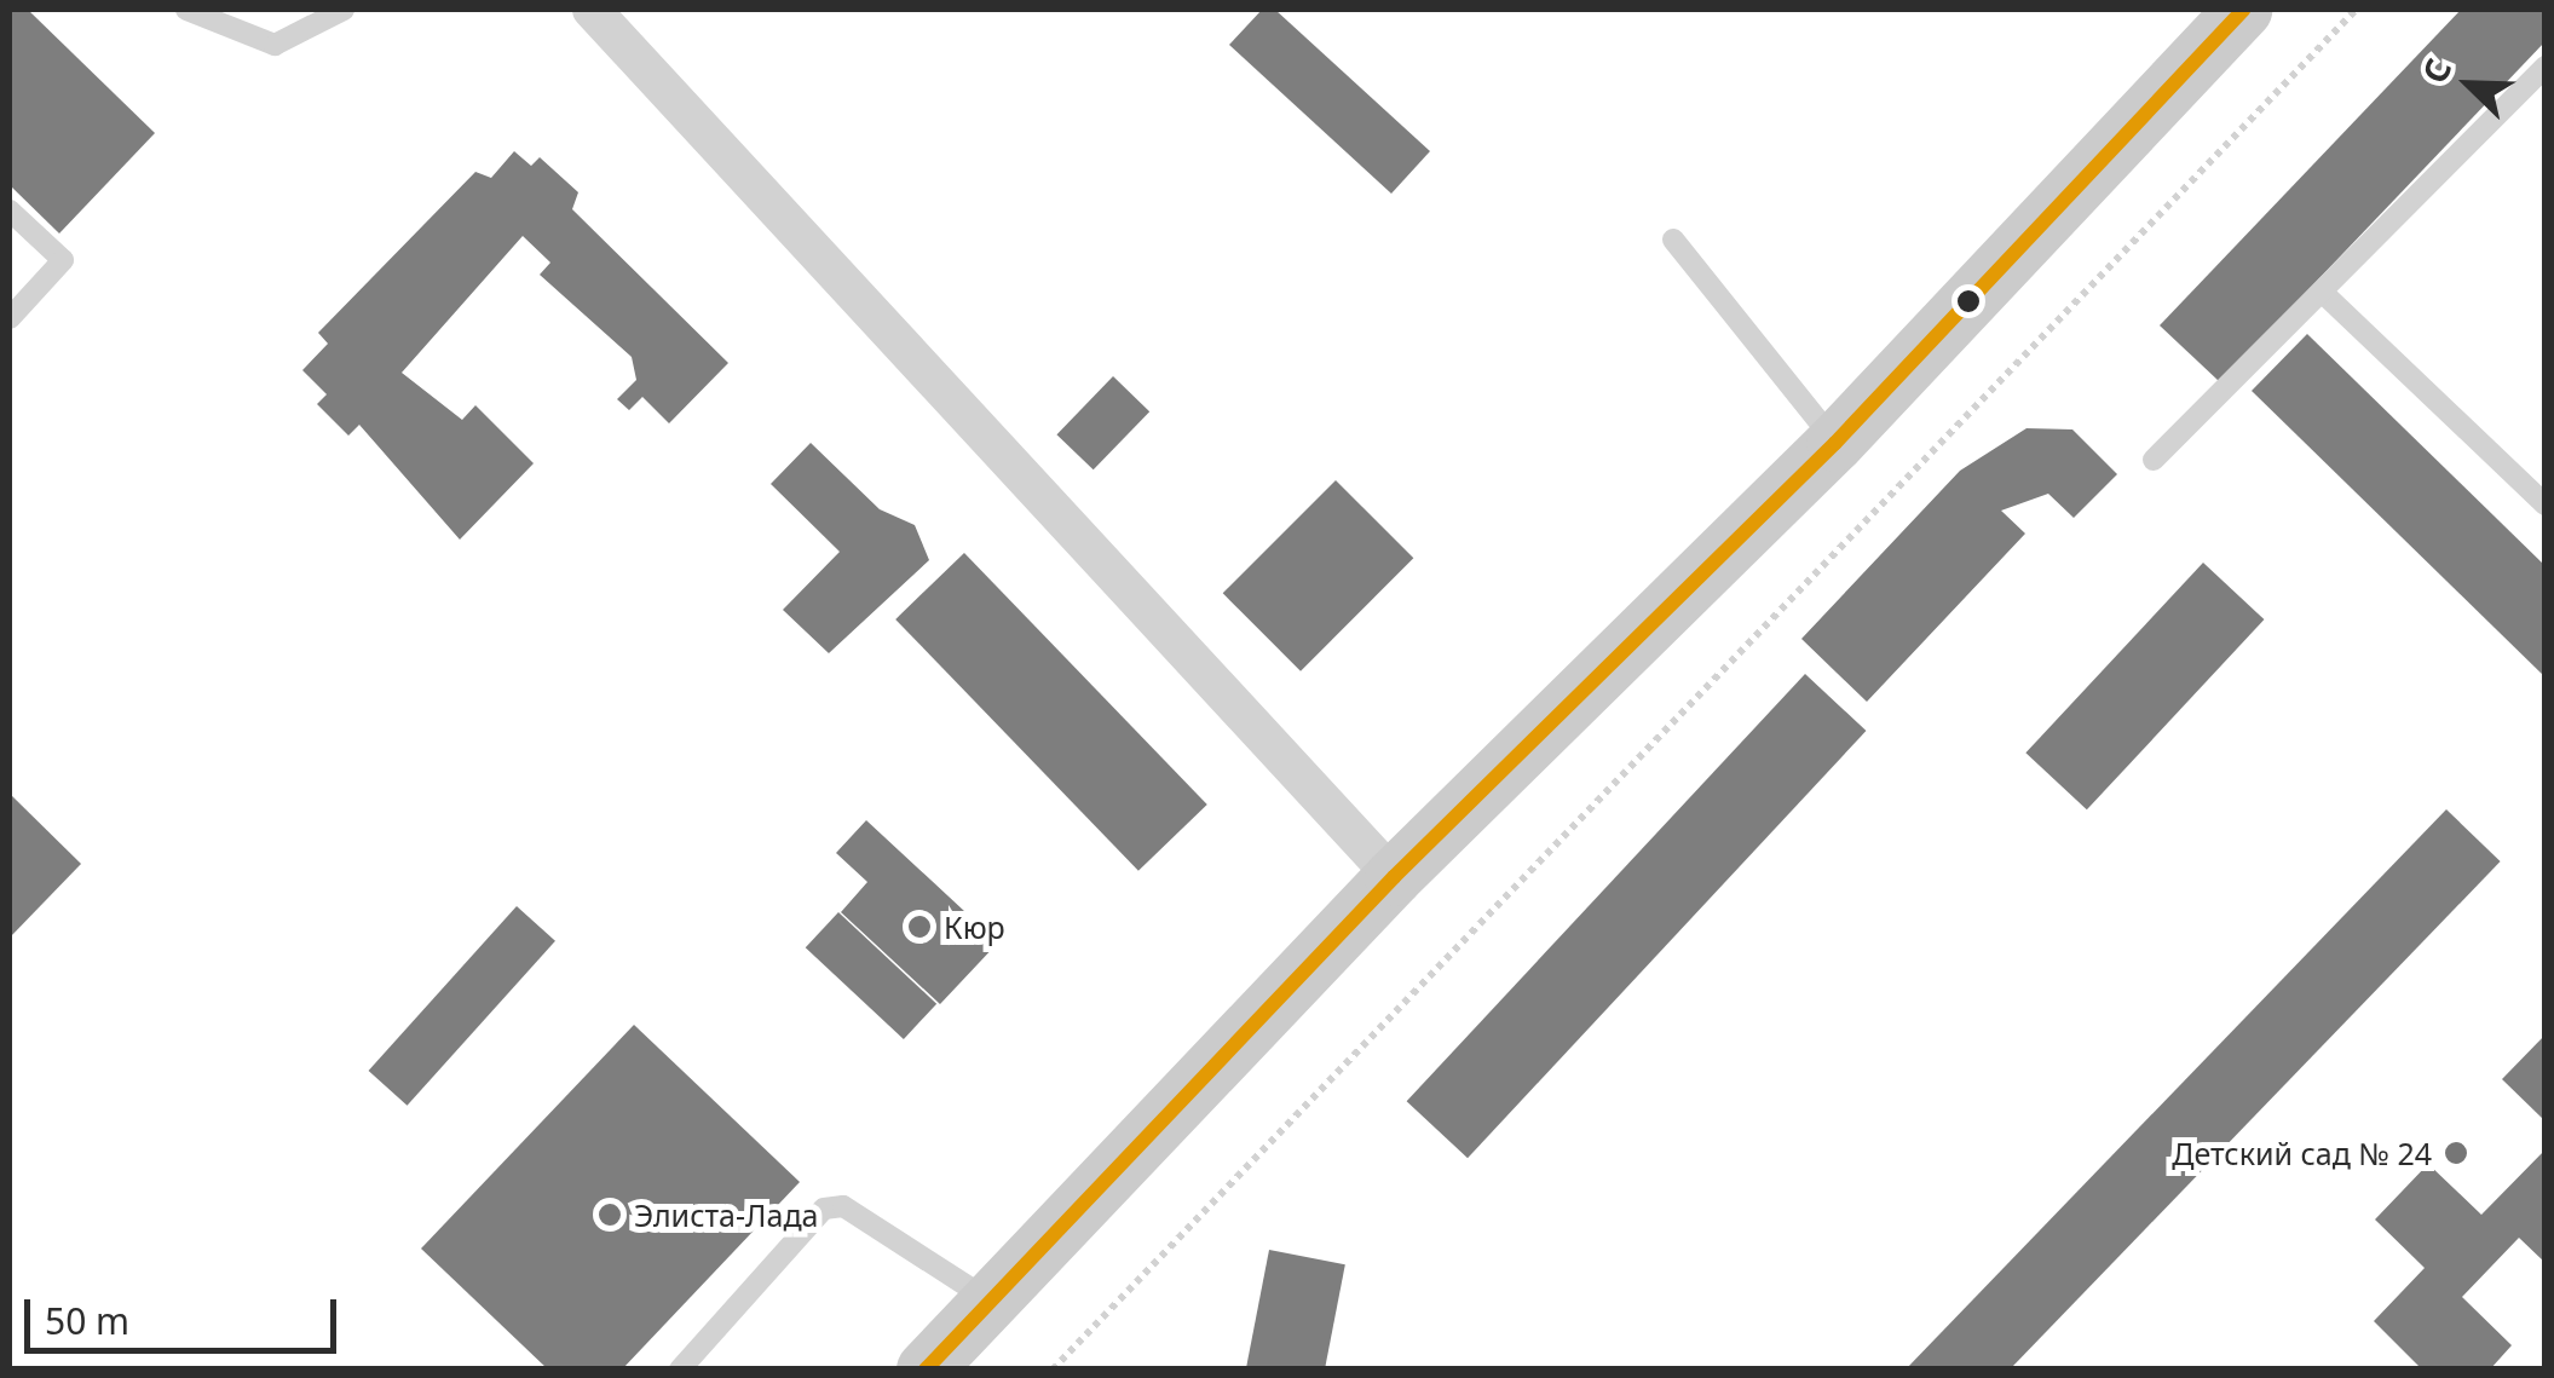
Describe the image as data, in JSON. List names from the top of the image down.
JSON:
{
  "places": ["Кюр", "Детский сад № 24", "Элиста-Лада"],
  "scale_bar": "50 m",
  "north": "top left"
}
